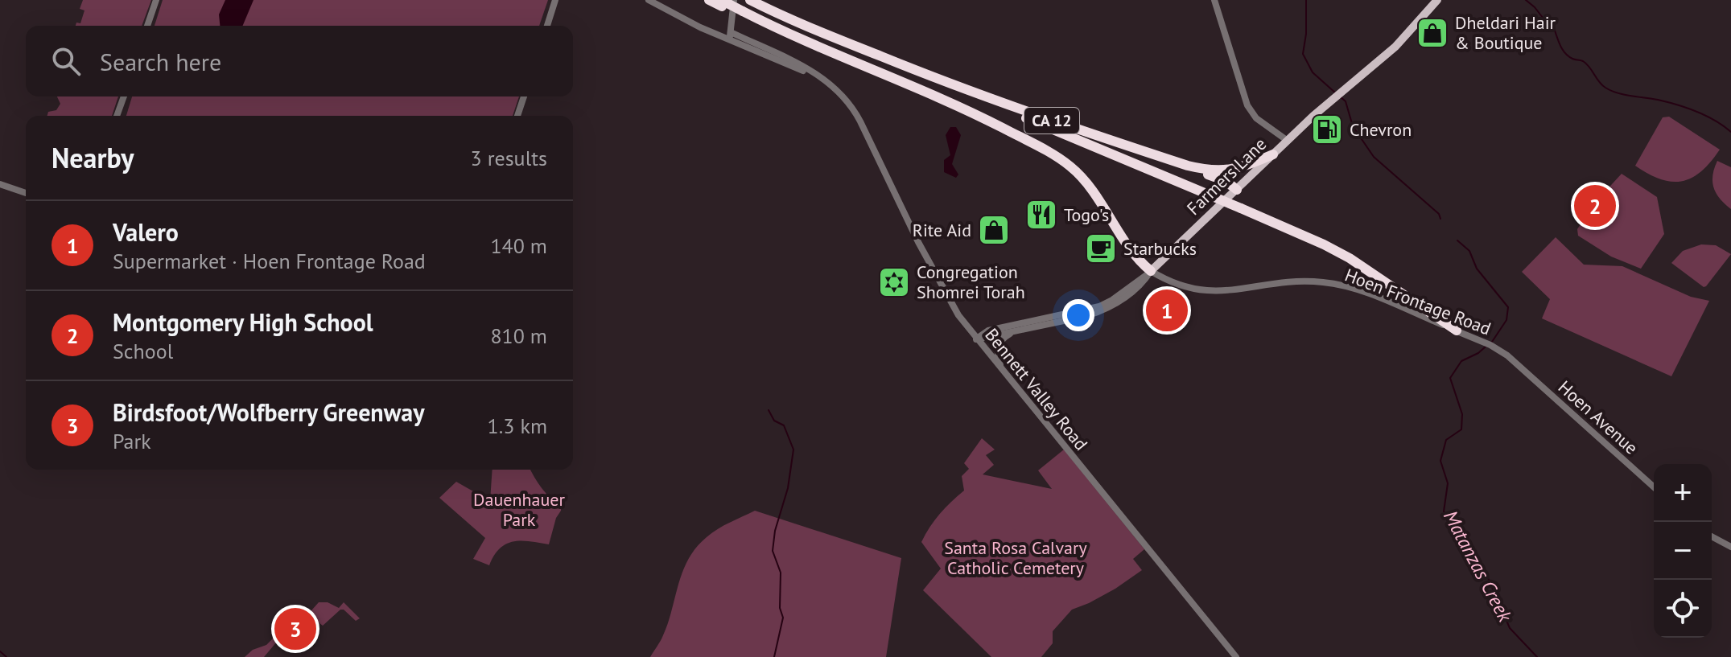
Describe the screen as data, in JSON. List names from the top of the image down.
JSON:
{
  "streets": {
    "highway": ["CA 12"],
    "main road": ["Farmers Lane"],
    "street": ["Hoen Frontage Road", "Bennett Valley Road", "Hoen Avenue"]
  },
  "crossings": [
    ["CA 12", "Farmers Lane"],
    ["CA 12", "Hoen Frontage Road"],
    ["Farmers Lane", "Hoen Frontage Road"],
    ["Farmers Lane", "Bennett Valley Road"],
    ["Hoen Frontage Road", "Hoen Avenue"]
  ],
  "water": ["Matanzas Creek"],
  "parks": ["Dauenhauer Park", "Santa Rosa Calvary Catholic Cemetery"],
  "places": {
    "shop": ["Dheldari Hair & Boutique", "Rite Aid"],
    "fuel station": ["Chevron"],
    "restaurant": ["Togo's"],
    "cafe": ["Starbucks"],
    "synagogue": ["Congregation Shomrei Torah"]
  },
  "page": {
    "search": "Search here",
    "heading": ["Nearby", "3 results"],
    "pins": ["2", "1", "3"],
    "list": [
      {
        "mark": "1",
        "name": "Valero",
        "note": "Supermarket · Hoen Frontage Road",
        "value": "140 m"
      },
      {
        "mark": "2",
        "name": "Montgomery High School",
        "note": "School",
        "value": "810 m"
      },
      {
        "mark": "3",
        "name": "Birdsfoot/Wolfberry Greenway",
        "note": "Park",
        "value": "1.3 km"
      }
    ],
    "map_buttons": ["+", "−"]
  }
}
